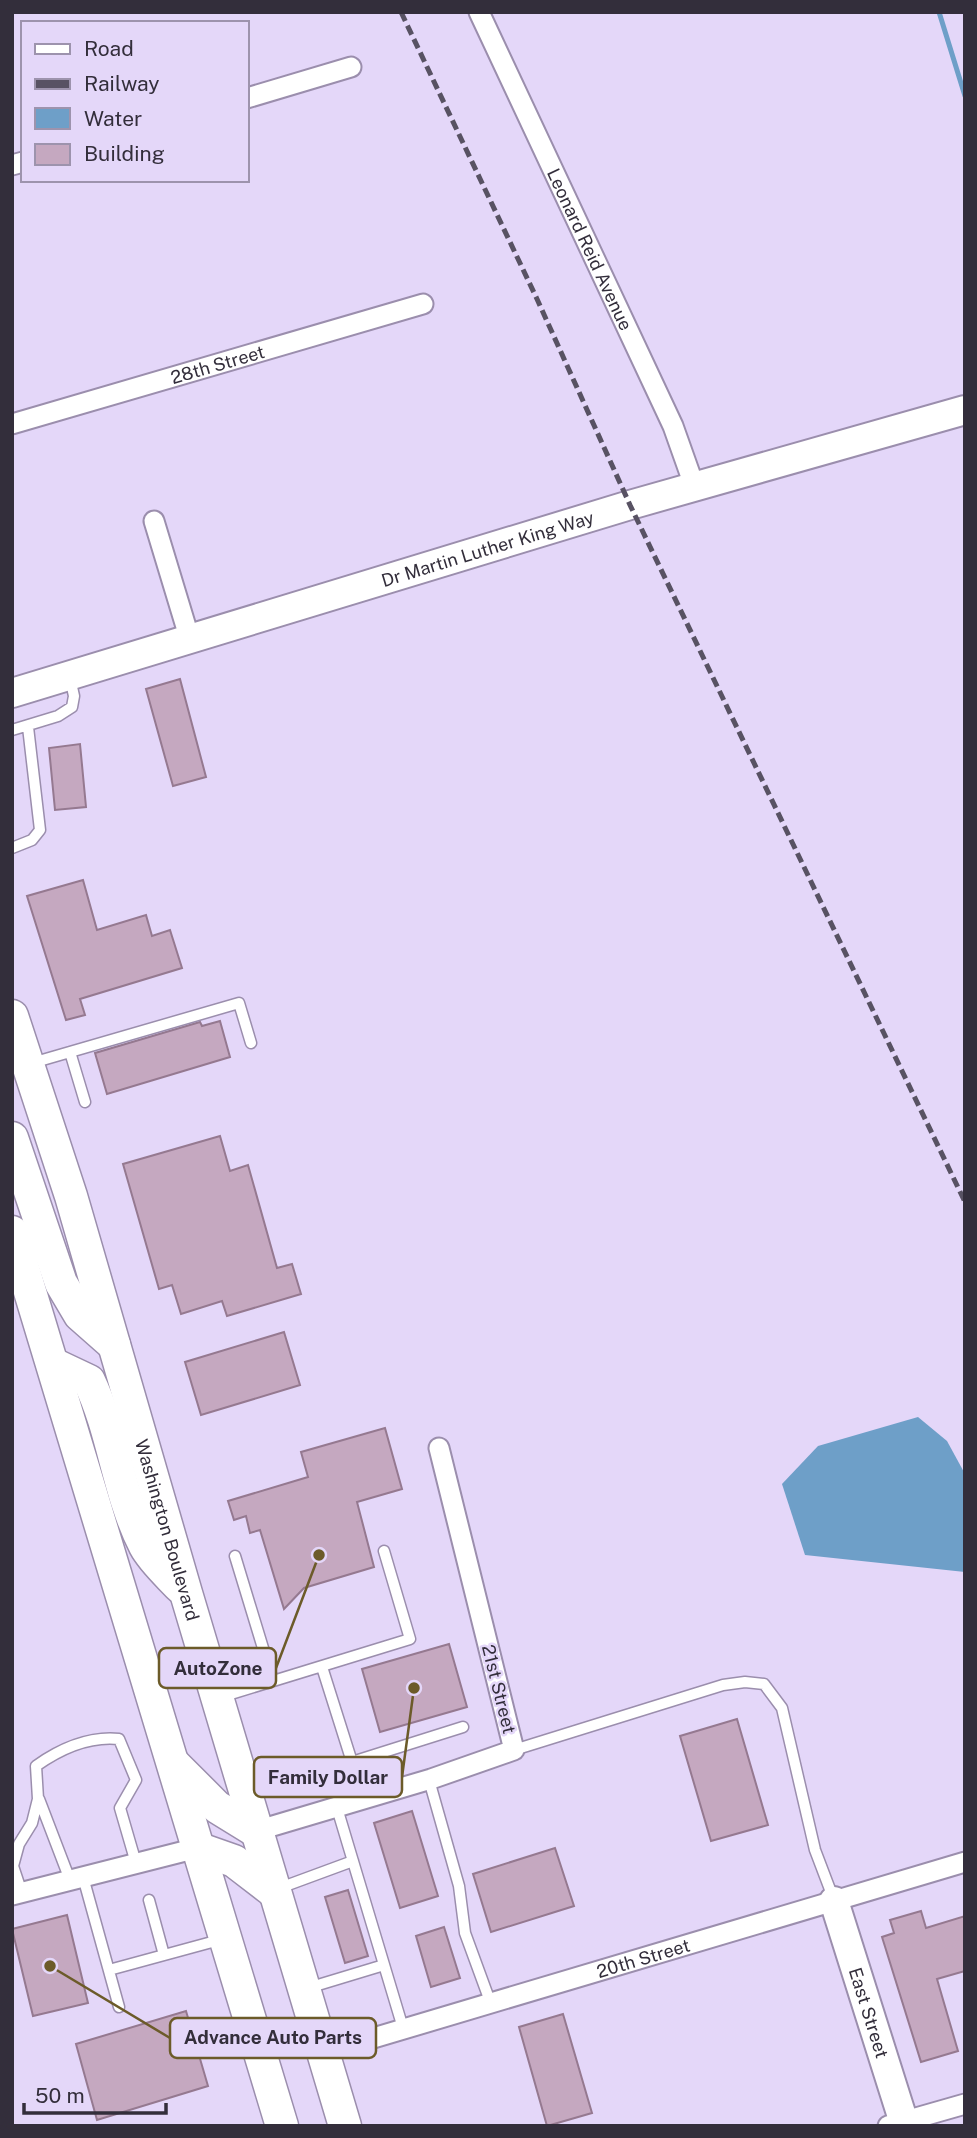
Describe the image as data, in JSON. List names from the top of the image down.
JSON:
{
  "streets": {
    "main road": ["Washington Boulevard"],
    "street": [
      "Leonard Reid Avenue",
      "28th Street",
      "Dr Martin Luther King Way",
      "21st Street",
      "20th Street",
      "East Street"
    ]
  },
  "crossings": [
    ["Leonard Reid Avenue", "Dr Martin Luther King Way"],
    ["Washington Boulevard", "21st Street"],
    ["Washington Boulevard", "20th Street"],
    ["20th Street", "East Street"]
  ],
  "places": ["AutoZone", "Family Dollar", "Advance Auto Parts"],
  "legend": [
    "Road",
    "Railway",
    "Water",
    "Building"
  ],
  "scale_bar": "50 m"
}
